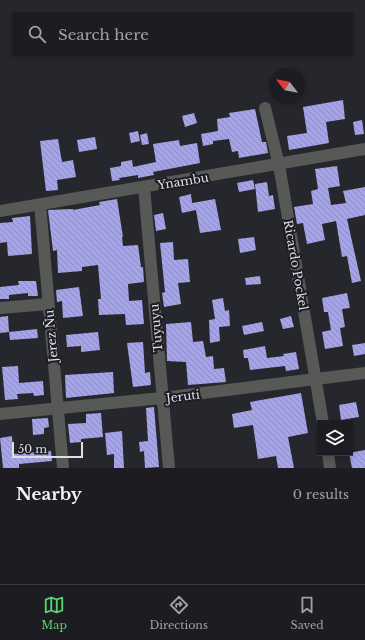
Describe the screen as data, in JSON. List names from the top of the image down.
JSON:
{
  "streets": {
    "street": [
      "Ynambu",
      "Ricardo Pockel",
      "Tuyuyu",
      "Jerez Ñu",
      "Jeruti"
    ]
  },
  "crossings": [
    ["Ynambu", "Ricardo Pockel"],
    ["Ynambu", "Tuyuyu"],
    ["Ynambu", "Jerez Ñu"],
    ["Ricardo Pockel", "Jeruti"],
    ["Tuyuyu", "Jeruti"],
    ["Jerez Ñu", "Jeruti"]
  ],
  "scale_bar": "50 m",
  "north": "top left",
  "page": {
    "search": "Search here",
    "scale": "50 m",
    "heading": ["Nearby", "0 results"],
    "nav": ["Map", "Directions", "Saved"]
  }
}
